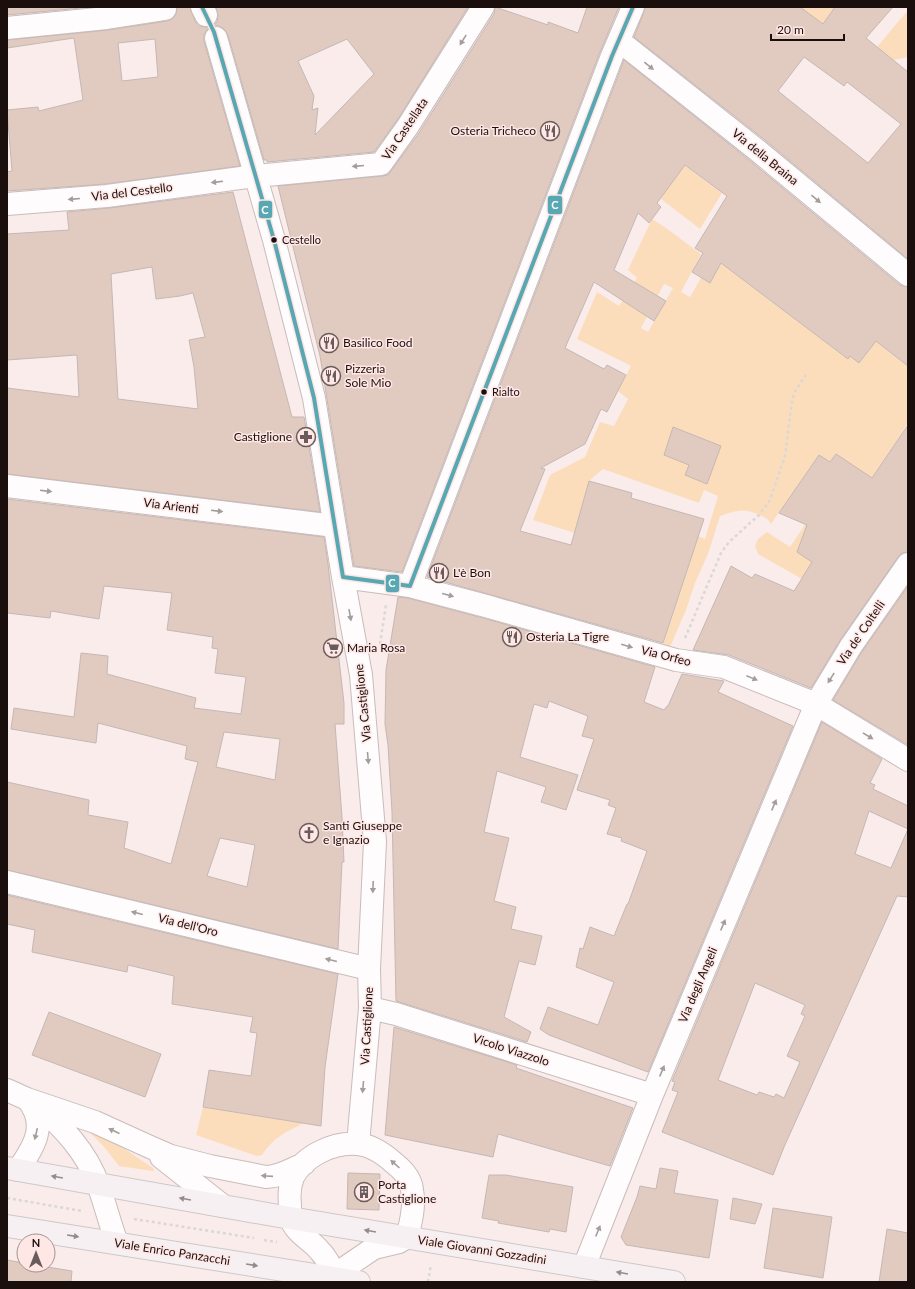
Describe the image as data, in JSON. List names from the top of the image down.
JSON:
{
  "streets": {
    "main road": ["Viale Giovanni Gozzadini", "Viale Enrico Panzacchi"],
    "street": [
      "Via Castellata",
      "Via della Braina",
      "Via del Cestello",
      "Via Arienti",
      "Via de' Coltelli",
      "Via Orfeo",
      "Via Castiglione",
      "Via dell'Oro",
      "Via degli Angeli",
      "Vicolo Viazzolo"
    ]
  },
  "crossings": [
    ["Via Castellata", "Via del Cestello"],
    ["Via Castellata", "Via Castiglione"],
    ["Via del Cestello", "Via Castiglione"],
    ["Via Arienti", "Via Castiglione"],
    ["Via de' Coltelli", "Via Orfeo"],
    ["Via de' Coltelli", "Via degli Angeli"],
    ["Via Orfeo", "Via Castiglione"],
    ["Via Orfeo", "Via degli Angeli"],
    ["Via Castiglione", "Via dell'Oro"],
    ["Via Castiglione", "Vicolo Viazzolo"],
    ["Via degli Angeli", "Vicolo Viazzolo"],
    ["Via degli Angeli", "Viale Giovanni Gozzadini"]
  ],
  "one_way": [
    "Via Castellata",
    "Via della Braina",
    "Via Arienti",
    "Via de' Coltelli",
    "Via Orfeo",
    "Via Castiglione",
    "Via dell'Oro",
    "Via degli Angeli",
    "Viale Giovanni Gozzadini"
  ],
  "places": {
    "restaurant": [
      "Osteria Tricheco",
      "Basilico Food",
      "Pizzeria Sole Mio",
      "L'è Bon",
      "Osteria La Tigre"
    ],
    "other": ["Cestello", "Rialto"],
    "pharmacy": ["Castiglione"],
    "supermarket": ["Maria Rosa"],
    "church": ["Santi Giuseppe e Ignazio"],
    "building": ["Porta Castiglione"]
  },
  "lines": ["transit line C"],
  "scale_bar": "20 m",
  "north": "top"
}
